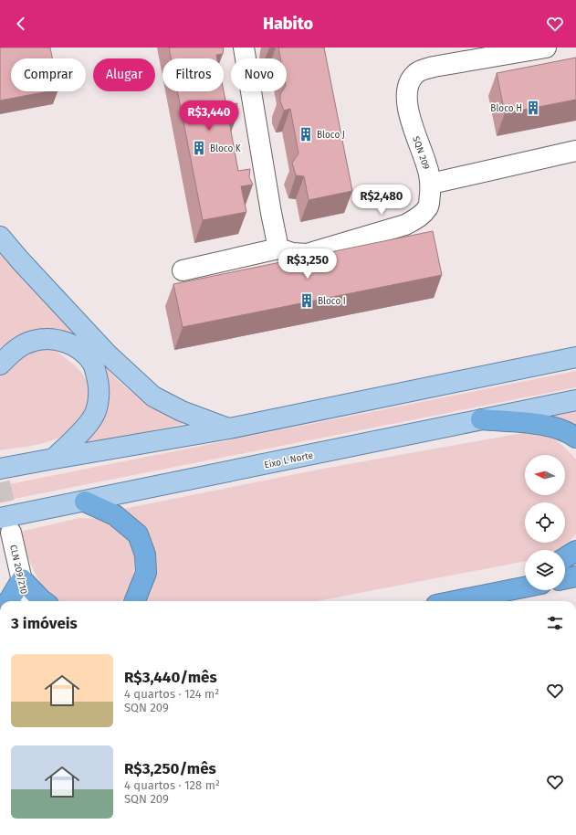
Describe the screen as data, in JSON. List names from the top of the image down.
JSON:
{
  "streets": {
    "main road": ["Eixo L Norte"],
    "street": ["SQN 209", "CLN 209/210"]
  },
  "crossings": [
    ["Eixo L Norte", "CLN 209/210"]
  ],
  "places": {
    "building": [
      "Bloco H",
      "Bloco J",
      "Bloco K",
      "Bloco I"
    ]
  },
  "north": "left",
  "page": {
    "header": "Habito",
    "chip": [
      "Comprar",
      "Alugar",
      "Filtros",
      "Novo"
    ],
    "price": ["R$3,440", "R$2,480", "R$3,250"],
    "heading": "3 imóveis",
    "list": [
      {
        "name": "R$3,440/mês",
        "note": "4 quartos · 124 m² · SQN 209"
      },
      {
        "name": "R$3,250/mês",
        "note": "4 quartos · 128 m² · SQN 209"
      }
    ]
  }
}
